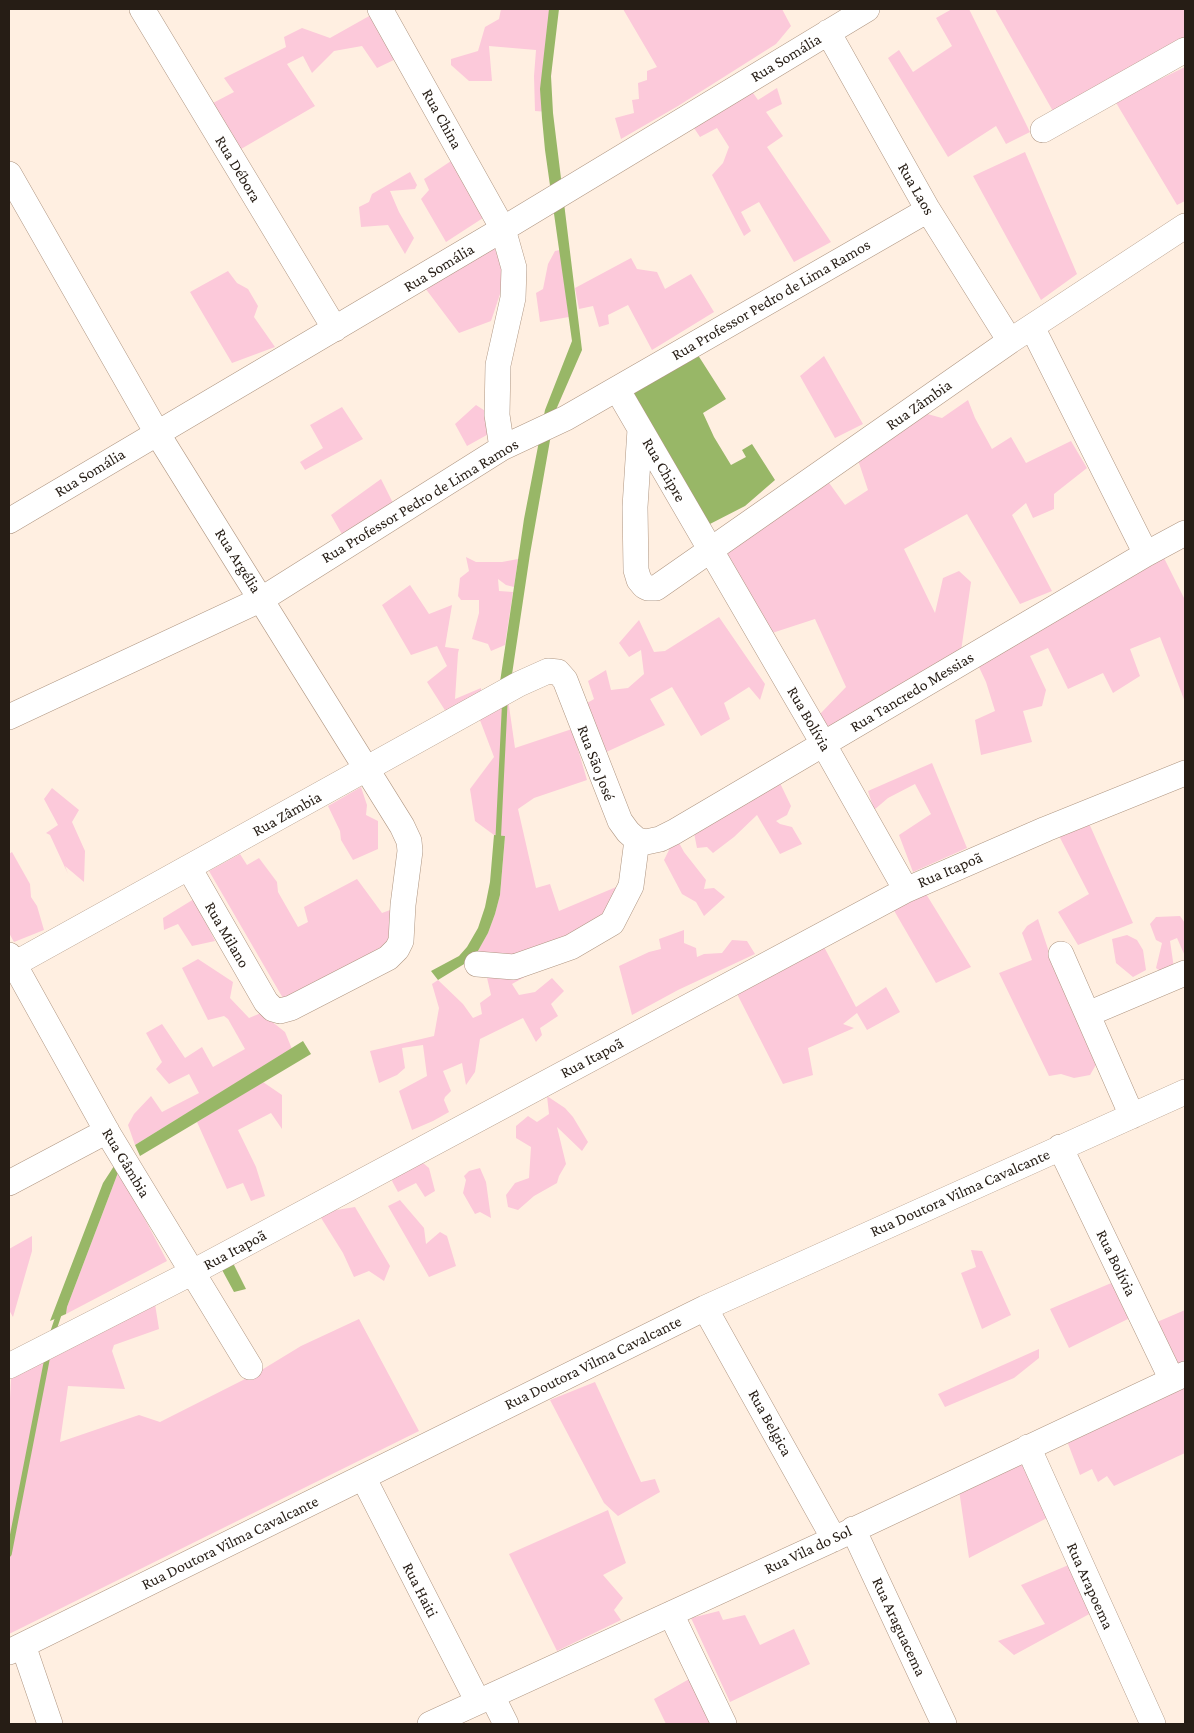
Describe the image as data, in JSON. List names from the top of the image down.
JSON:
{
  "streets": {
    "street": [
      "Rua Somália",
      "Rua China",
      "Rua Débora",
      "Rua Laos",
      "Rua Professor Pedro de Lima Ramos",
      "Rua Zâmbia",
      "Rua Chipre",
      "Rua Argélia",
      "Rua Tancredo Messias",
      "Rua Bolívia",
      "Rua São José",
      "Rua Itapoã",
      "Rua Milano",
      "Rua Gâmbia",
      "Rua Doutora Vilma Cavalcante",
      "Rua Belgica",
      "Rua Vila do Sol",
      "Rua Arapoema",
      "Rua Haiti",
      "Rua Araguacema"
    ]
  },
  "crossings": [
    ["Rua Somália", "Rua China"],
    ["Rua Somália", "Rua Débora"],
    ["Rua Somália", "Rua Laos"],
    ["Rua Somália", "Rua Argélia"],
    ["Rua China", "Rua Professor Pedro de Lima Ramos"],
    ["Rua Laos", "Rua Professor Pedro de Lima Ramos"],
    ["Rua Laos", "Rua Zâmbia"],
    ["Rua Professor Pedro de Lima Ramos", "Rua Chipre"],
    ["Rua Professor Pedro de Lima Ramos", "Rua Argélia"],
    ["Rua Zâmbia", "Rua Chipre"],
    ["Rua Zâmbia", "Rua Argélia"],
    ["Rua Zâmbia", "Rua Bolívia"],
    ["Rua Zâmbia", "Rua São José"],
    ["Rua Zâmbia", "Rua Milano"],
    ["Rua Zâmbia", "Rua Gâmbia"],
    ["Rua Chipre", "Rua Bolívia"],
    ["Rua Argélia", "Rua Milano"],
    ["Rua Tancredo Messias", "Rua Bolívia"],
    ["Rua Tancredo Messias", "Rua São José"],
    ["Rua Bolívia", "Rua Itapoã"],
    ["Rua Bolívia", "Rua Doutora Vilma Cavalcante"],
    ["Rua Bolívia", "Rua Vila do Sol"],
    ["Rua Itapoã", "Rua Gâmbia"],
    ["Rua Doutora Vilma Cavalcante", "Rua Belgica"],
    ["Rua Doutora Vilma Cavalcante", "Rua Haiti"],
    ["Rua Belgica", "Rua Vila do Sol"],
    ["Rua Belgica", "Rua Araguacema"],
    ["Rua Vila do Sol", "Rua Arapoema"],
    ["Rua Vila do Sol", "Rua Haiti"],
    ["Rua Vila do Sol", "Rua Araguacema"]
  ]
}
